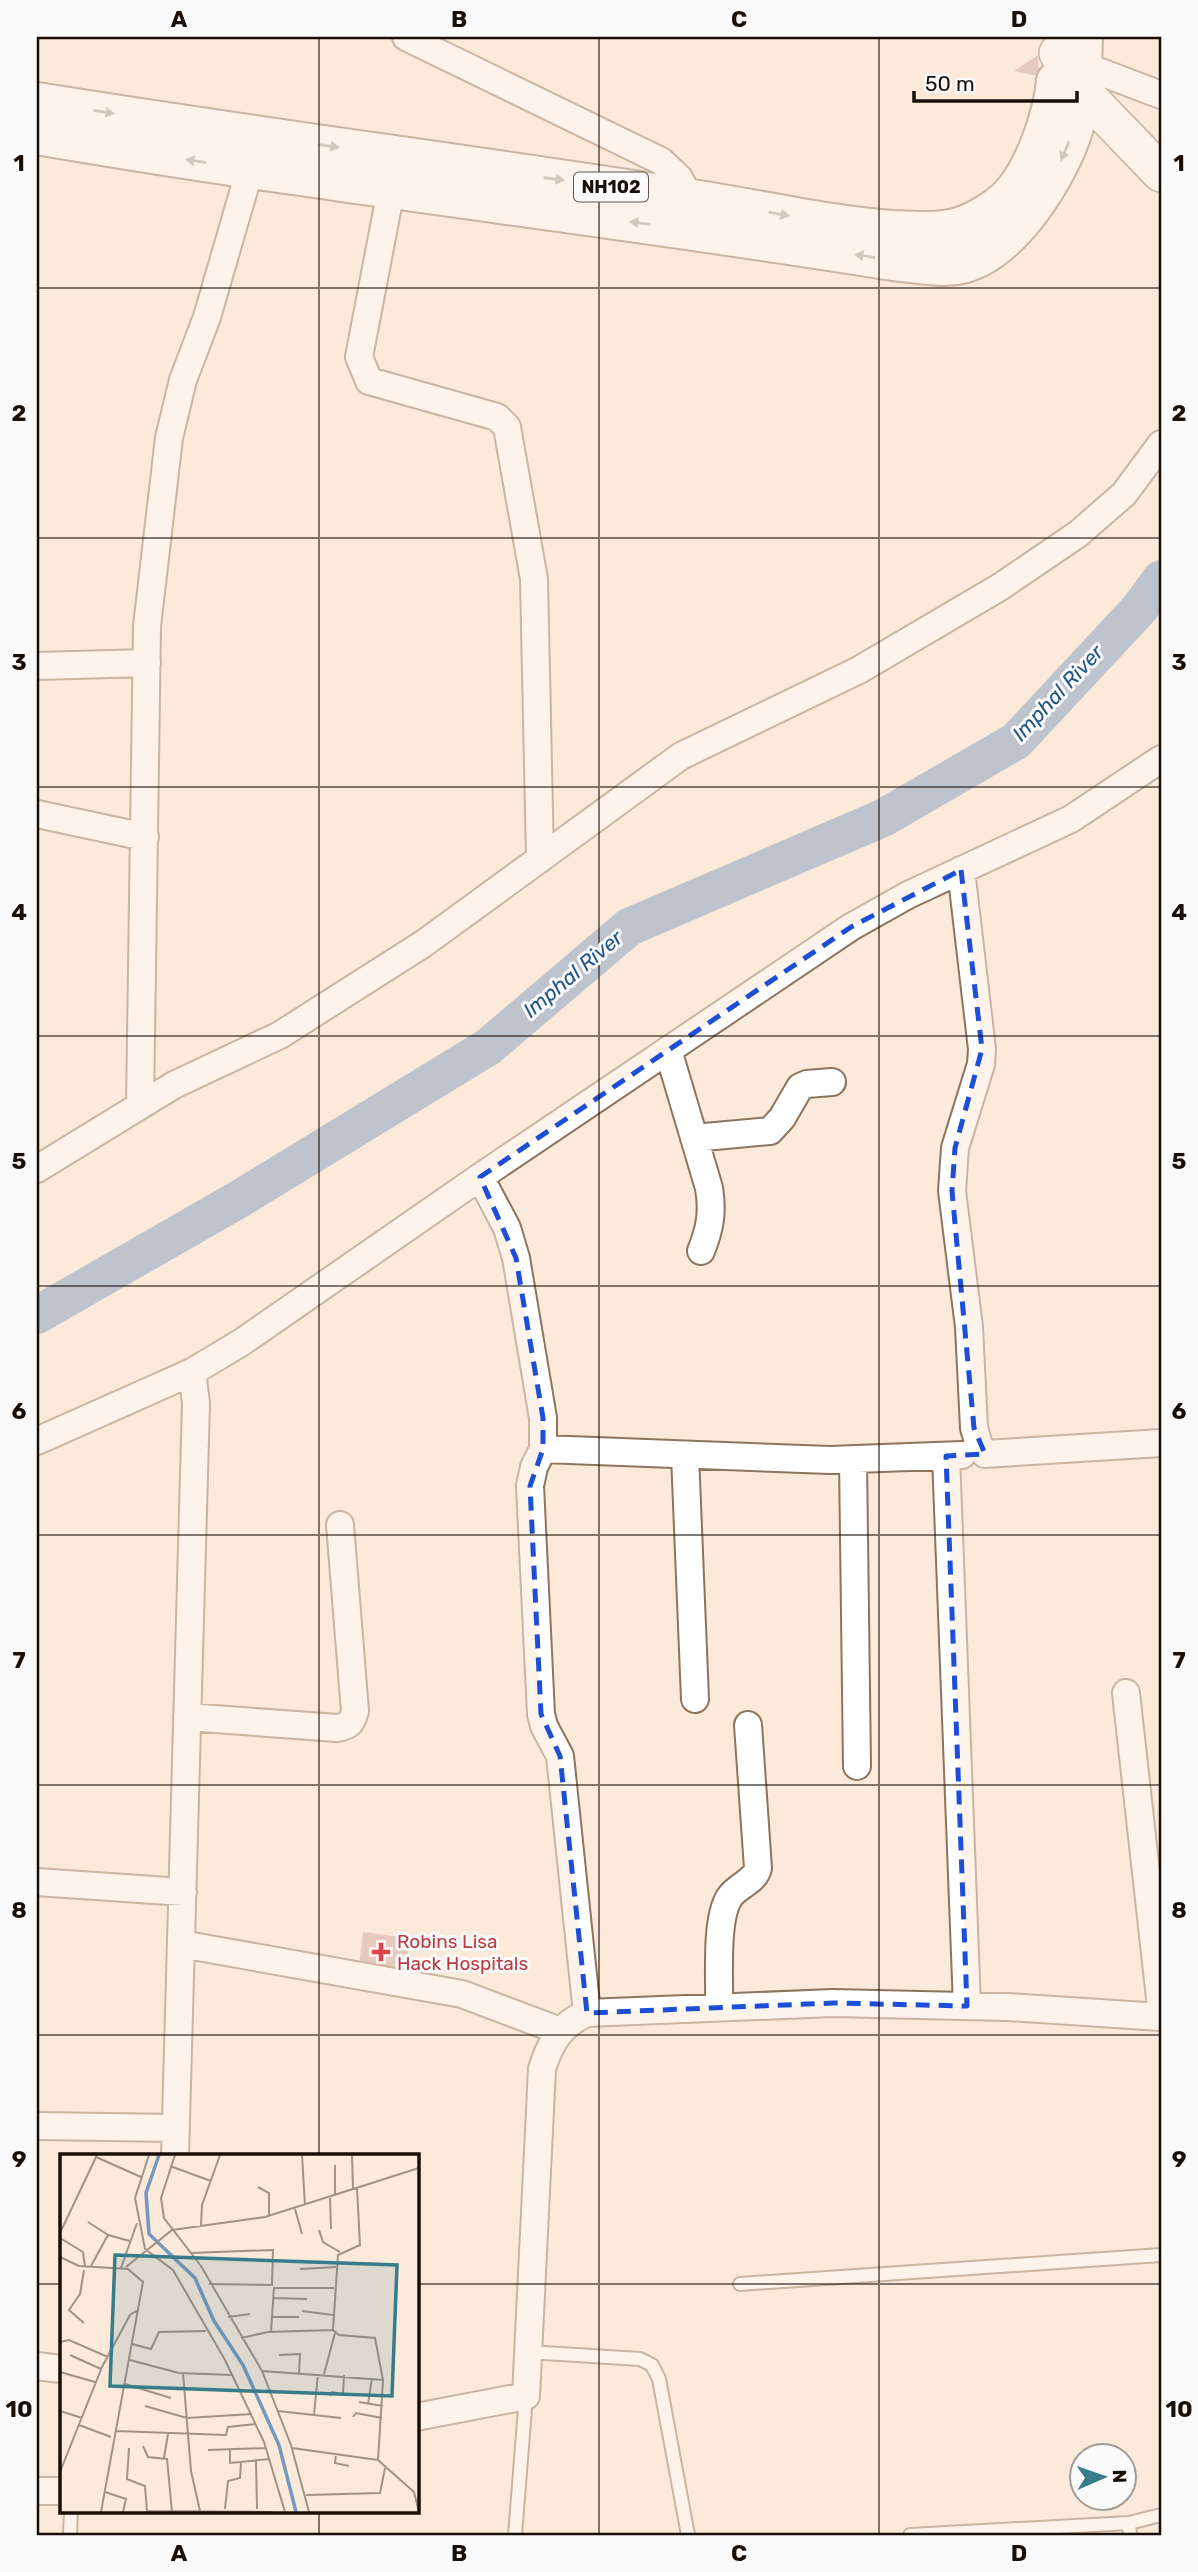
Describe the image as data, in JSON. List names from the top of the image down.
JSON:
{
  "streets": {
    "highway": ["NH102"]
  },
  "water": ["Imphal River"],
  "places": {
    "health": ["Robins Lisa Hack Hospitals"]
  },
  "scale_bar": "50 m",
  "north": "right",
  "grid": {
    "columns": [
      "A",
      "B",
      "C",
      "D"
    ],
    "rows": [
      "1",
      "2",
      "3",
      "4",
      "5",
      "6",
      "7",
      "8",
      "9",
      "10"
    ]
  }
}
